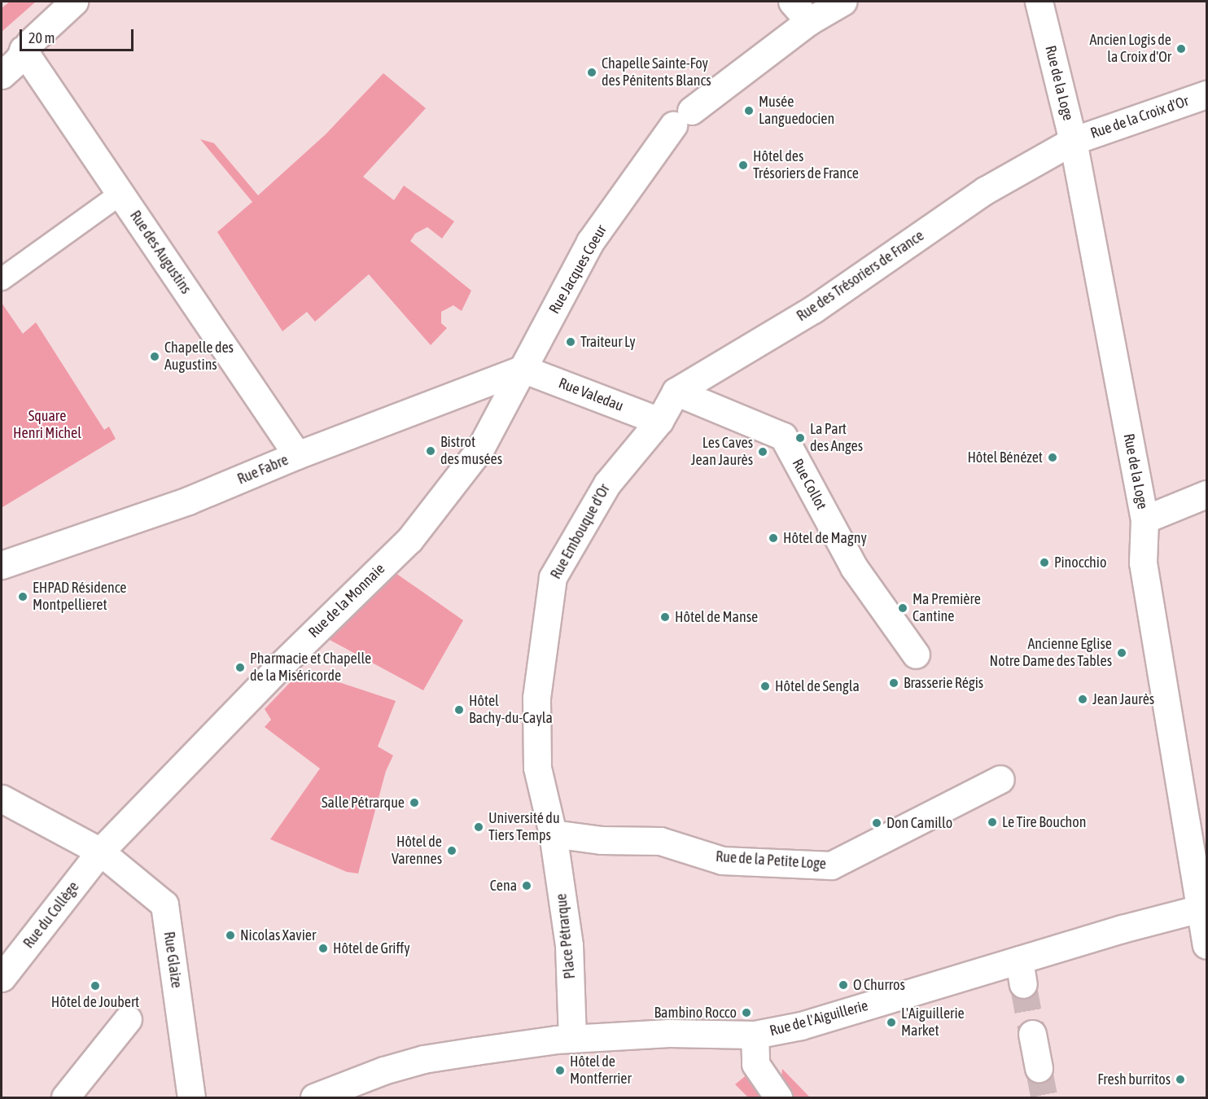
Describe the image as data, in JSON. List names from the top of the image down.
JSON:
{
  "streets": {
    "street": [
      "Rue de la Loge",
      "Rue de la Croix d'Or",
      "Rue des Augustins",
      "Rue Jacques Coeur",
      "Rue des Trésoriers de France",
      "Rue Valedau",
      "Rue Fabre",
      "Rue Collot",
      "Rue Embouque d'Or",
      "Rue de la Monnaie",
      "Rue de la Petite Loge",
      "Rue du Collège",
      "Place Pétrarque",
      "Rue Glaize",
      "Rue de l'Aiguillerie"
    ]
  },
  "crossings": [
    ["Rue de la Loge", "Rue de la Croix d'Or"],
    ["Rue de la Loge", "Rue des Trésoriers de France"],
    ["Rue de la Loge", "Rue de l'Aiguillerie"],
    ["Rue de la Croix d'Or", "Rue des Trésoriers de France"],
    ["Rue des Augustins", "Rue Fabre"],
    ["Rue Jacques Coeur", "Rue Valedau"],
    ["Rue Jacques Coeur", "Rue Fabre"],
    ["Rue Jacques Coeur", "Rue de la Monnaie"],
    ["Rue des Trésoriers de France", "Rue Collot"],
    ["Rue Valedau", "Rue Fabre"],
    ["Rue Valedau", "Rue Embouque d'Or"],
    ["Rue Valedau", "Rue de la Monnaie"],
    ["Rue Fabre", "Rue de la Monnaie"],
    ["Rue Embouque d'Or", "Rue de la Petite Loge"],
    ["Rue Embouque d'Or", "Place Pétrarque"],
    ["Rue de la Monnaie", "Rue du Collège"],
    ["Rue de la Monnaie", "Rue Glaize"],
    ["Rue de la Petite Loge", "Place Pétrarque"],
    ["Rue du Collège", "Rue Glaize"],
    ["Place Pétrarque", "Rue de l'Aiguillerie"]
  ],
  "parks": ["Square Henri Michel"],
  "places": [
    "Ancien Logis de la Croix d'Or",
    "Chapelle Sainte-Foy des Pénitents Blancs",
    "Musée Languedocien",
    "Hôtel des Trésoriers de France",
    "Traiteur Ly",
    "Chapelle des Augustins",
    "La Part des Anges",
    "Bistrot des musées",
    "Les Caves Jean Jaurès",
    "Hôtel Bénézet",
    "Hôtel de Magny",
    "Pinocchio",
    "EHPAD Résidence Montpellieret",
    "Ma Première Cantine",
    "Hôtel de Manse",
    "Ancienne Eglise Notre Dame des Tables",
    "Pharmacie et Chapelle de la Miséricorde",
    "Brasserie Régis",
    "Hôtel de Sengla",
    "Jean Jaurès",
    "Hôtel Bachy-du-Cayla",
    "Salle Pétrarque",
    "Le Tire Bouchon",
    "Don Camillo",
    "Université du Tiers Temps",
    "Hôtel de Varennes",
    "Cena",
    "Nicolas Xavier",
    "Hôtel de Griffy",
    "O Churros",
    "Hôtel de Joubert",
    "Bambino Rocco",
    "L'Aiguillerie Market",
    "Hôtel de Montferrier",
    "Fresh burritos"
  ],
  "scale_bar": "20 m"
}
